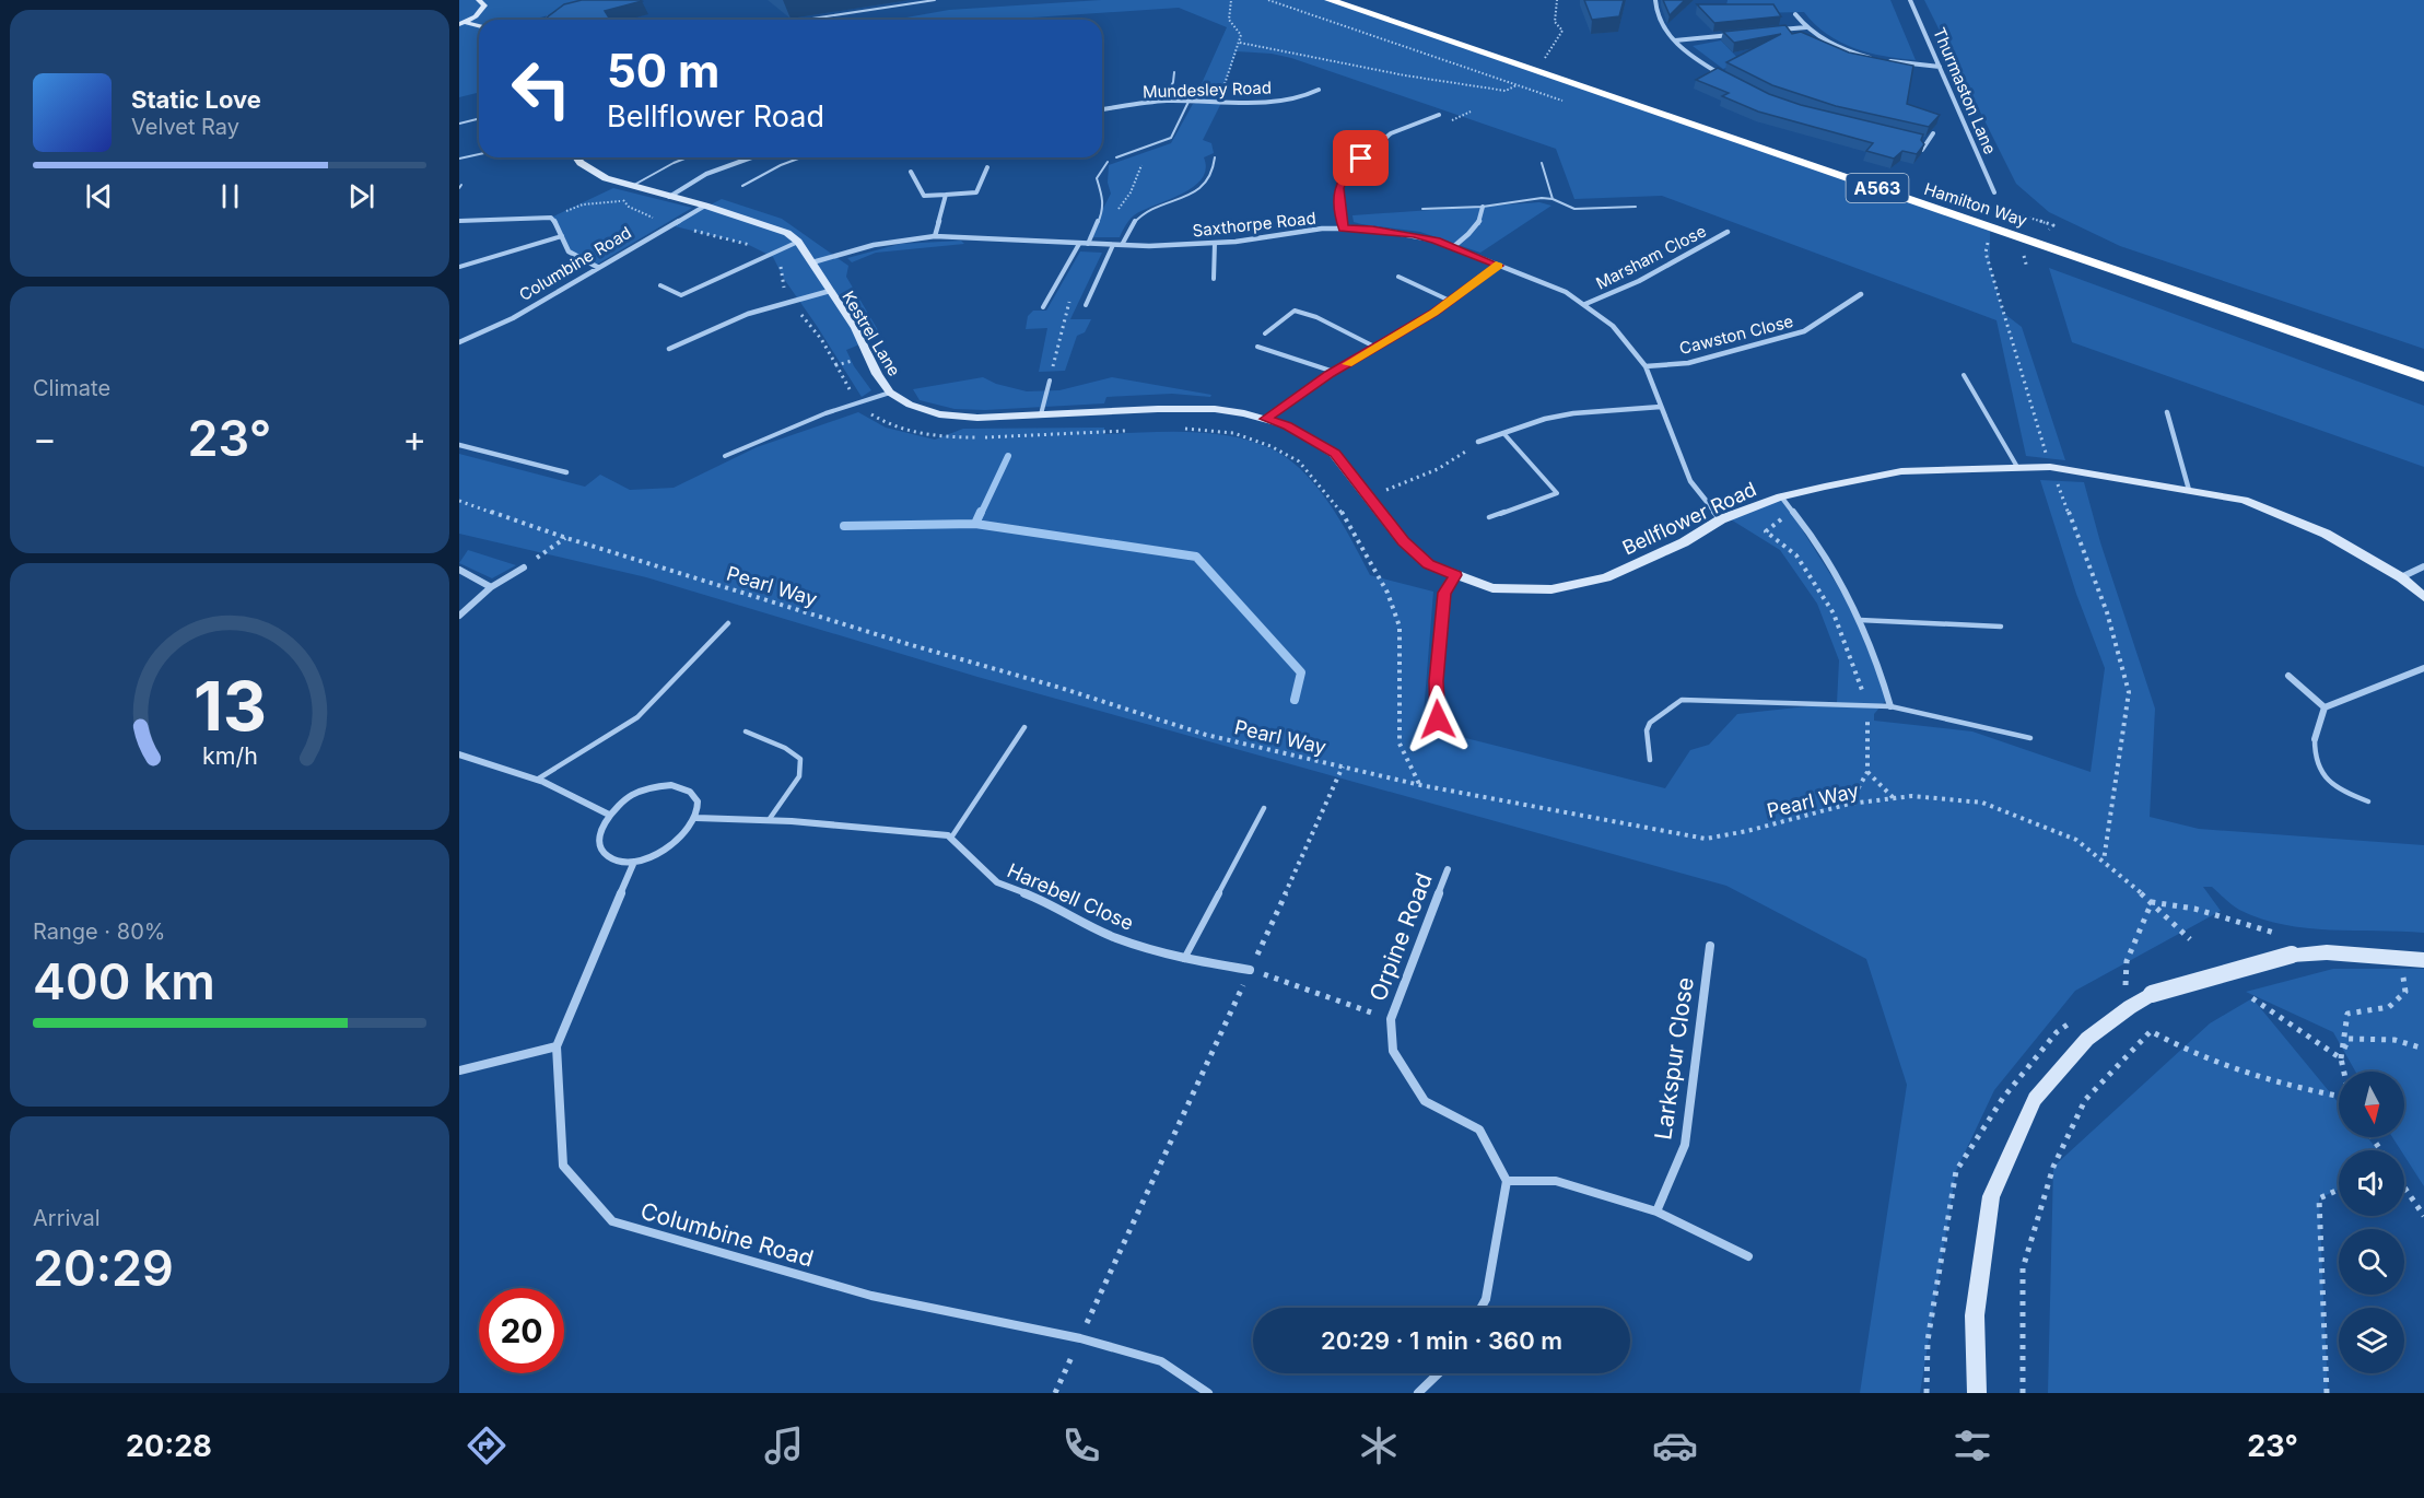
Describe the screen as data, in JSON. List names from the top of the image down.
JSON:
{
  "streets": {
    "highway": ["A563", "Hamilton Way"],
    "street": [
      "Mundesley Road",
      "Thurmaston Lane",
      "Saxthorpe Road",
      "Marsham Close",
      "Columbine Road",
      "Kestrel Lane",
      "Cawston Close",
      "Bellflower Road",
      "Harebell Close",
      "Orpine Road",
      "Larkspur Close"
    ],
    "path": ["Pearl Way"]
  },
  "crossings": [
    ["Saxthorpe Road", "Marsham Close"],
    ["Saxthorpe Road", "Kestrel Lane"],
    ["Saxthorpe Road", "Cawston Close"],
    ["Saxthorpe Road", "Bellflower Road"],
    ["Columbine Road", "Kestrel Lane"],
    ["Kestrel Lane", "Bellflower Road"]
  ],
  "north": "bottom",
  "page": {
    "turn": ["50 m", "Bellflower Road"],
    "song": ["Static Love", "Velvet Ray"],
    "tile": [
      "Climate",
      ["Range · 80%", "400 km"],
      ["Arrival", "20:29"]
    ],
    "heat": ["−", "23°", "+"],
    "limit": "20",
    "trip": "20:29 · 1 min · 360 m",
    "tabs": ["20:28", "23°"],
    "gauge": ["13", "km/h"]
  }
}
